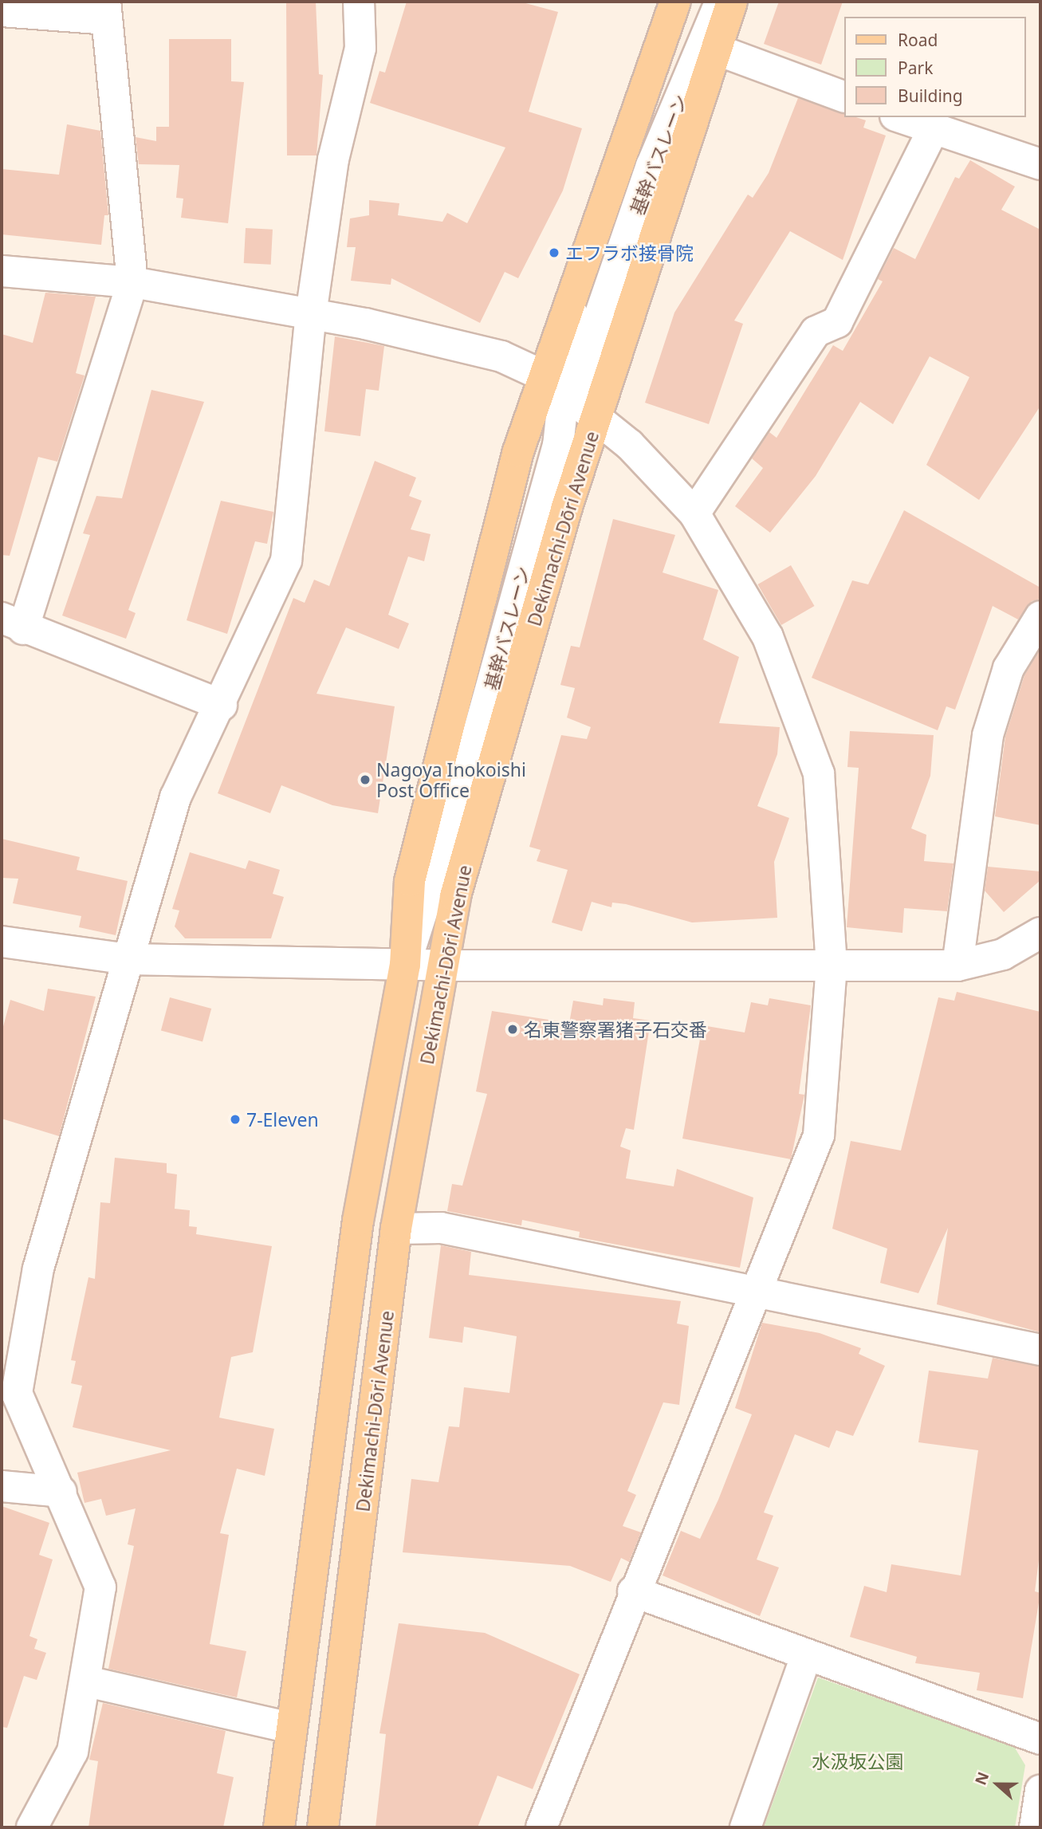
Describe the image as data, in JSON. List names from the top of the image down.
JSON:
{
  "streets": {
    "main road": ["Dekimachi-Dōri Avenue"],
    "street": ["基幹バスレーン"]
  },
  "crossings": [
    ["基幹バスレーン", "Dekimachi-Dōri Avenue"]
  ],
  "parks": ["水汲坂公園"],
  "places": [
    "エフラボ接骨院",
    "Nagoya Inokoishi Post Office",
    "名東警察署猪子石交番",
    "7-Eleven"
  ],
  "legend": ["Road", "Park", "Building"],
  "north": "left"
}
